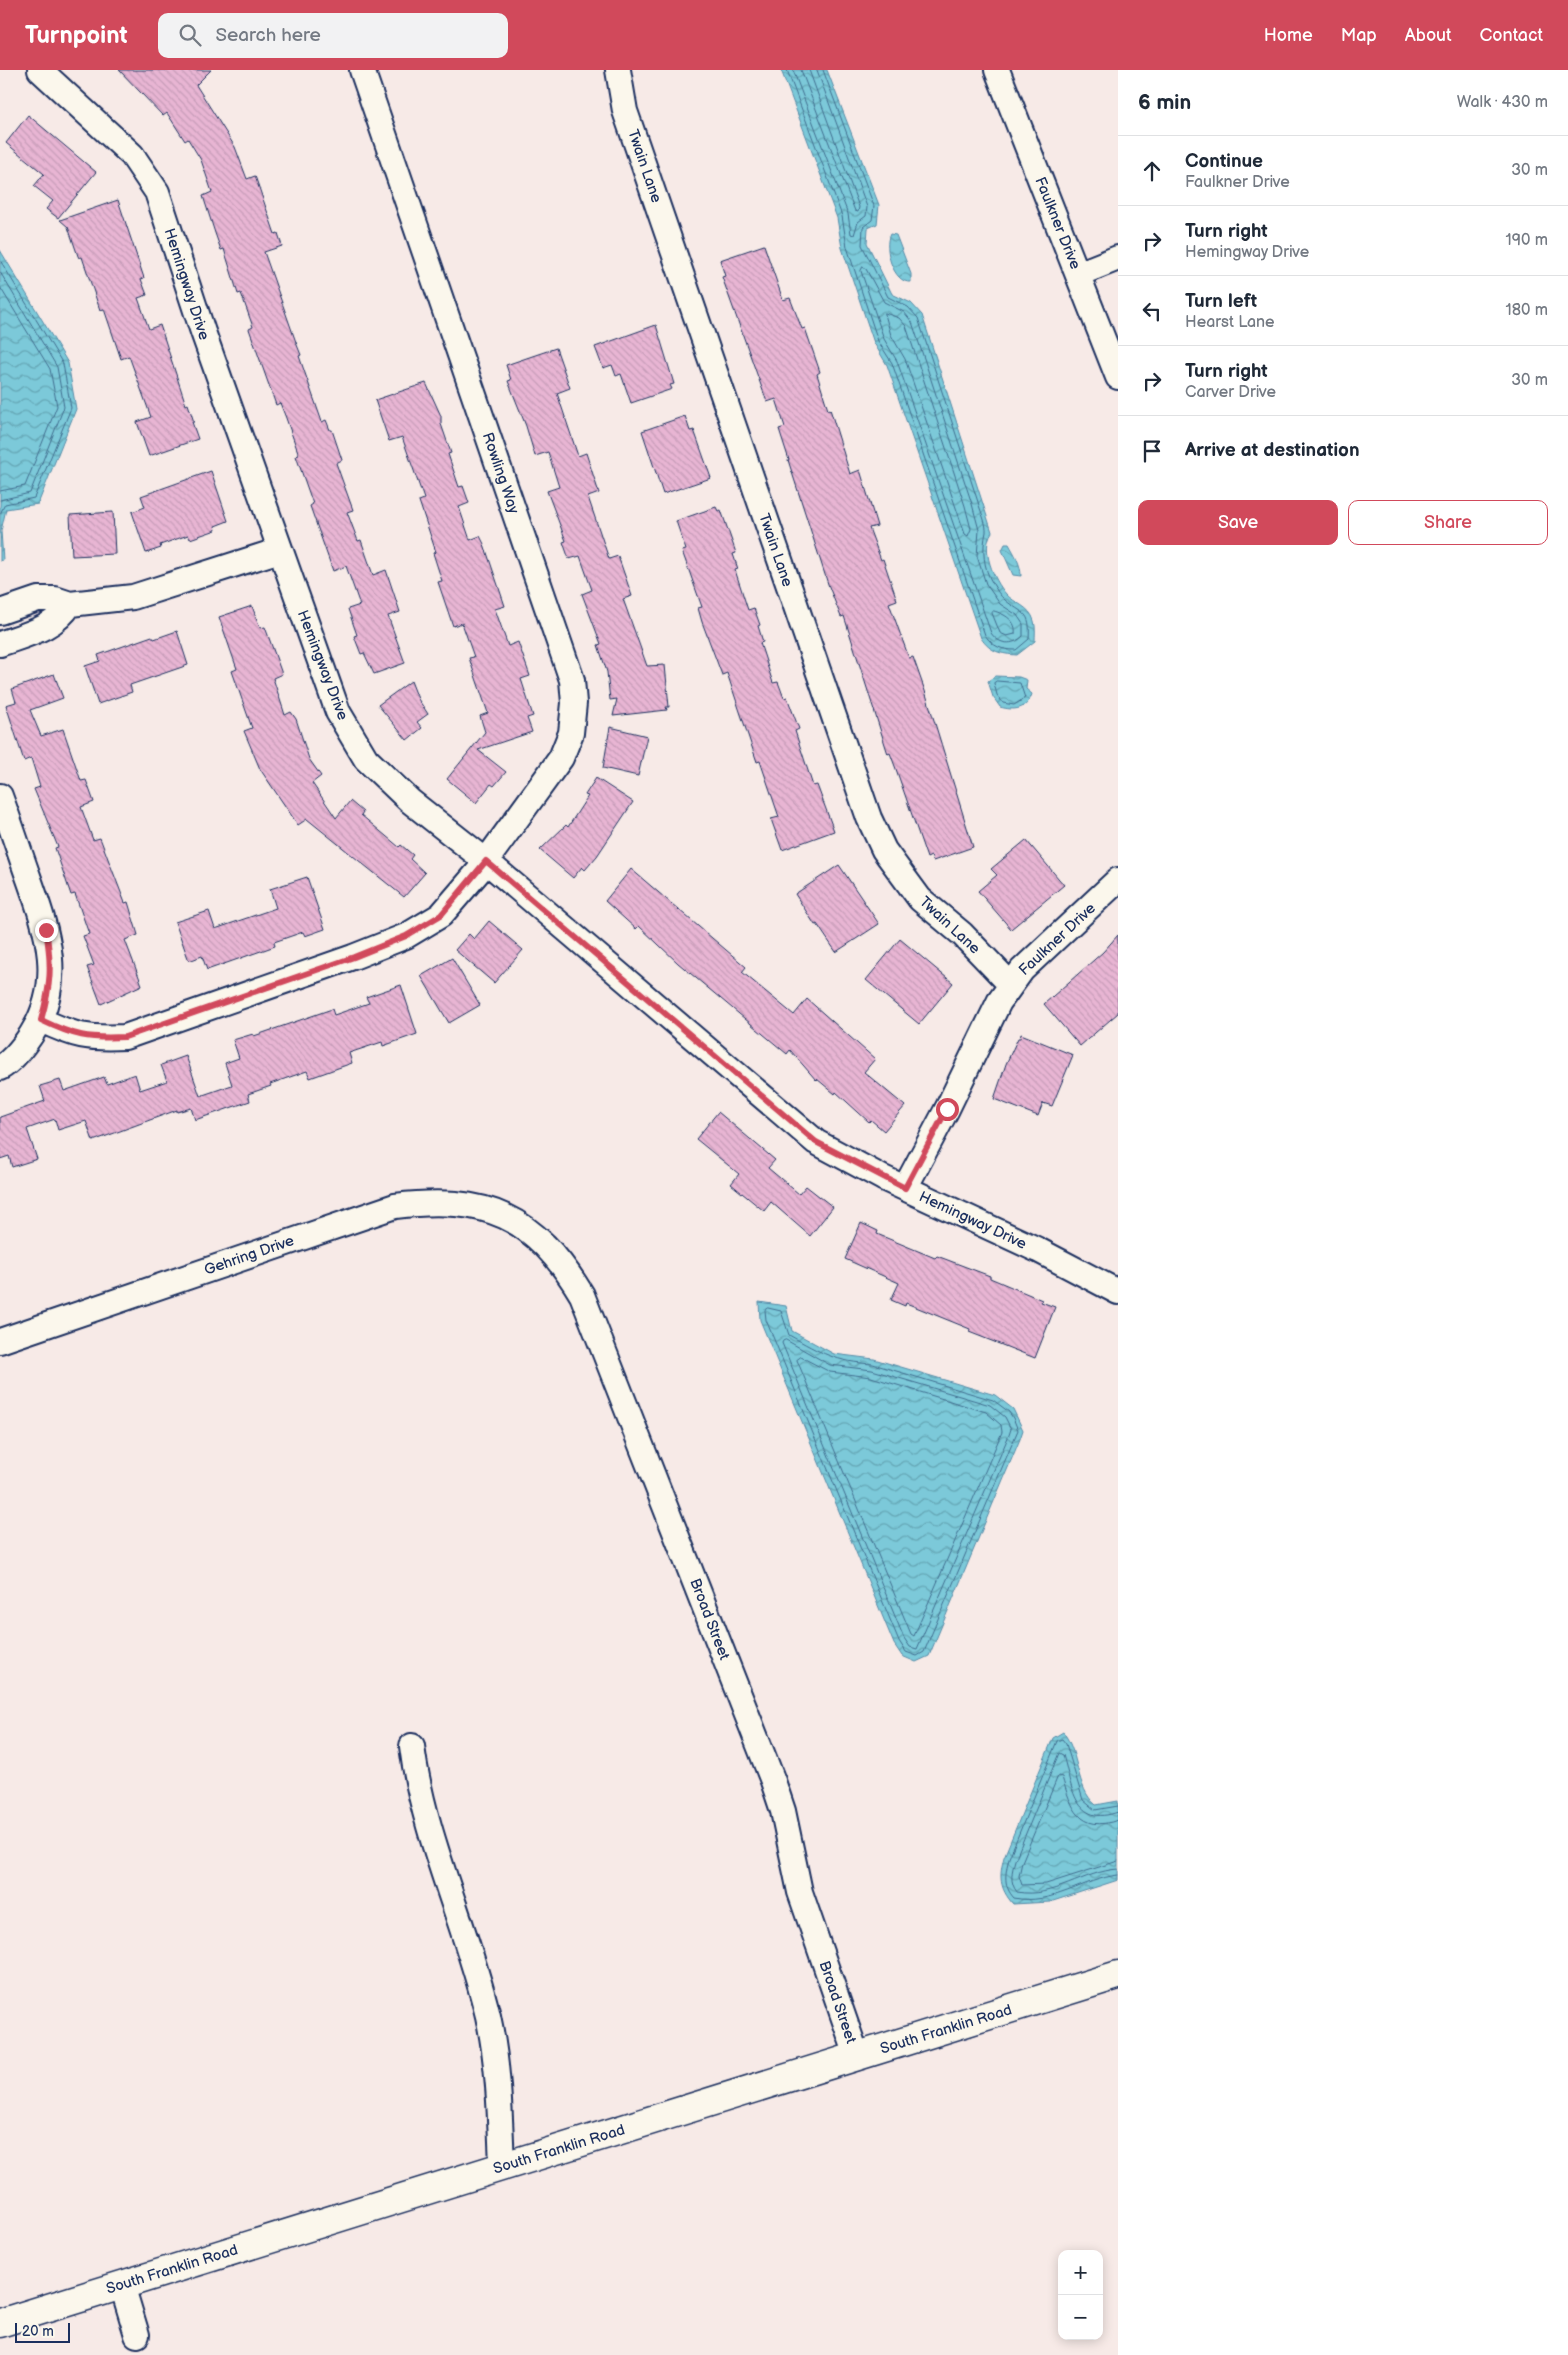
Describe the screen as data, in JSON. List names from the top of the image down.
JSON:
{
  "streets": {
    "main road": ["South Franklin Road"],
    "street": [
      "Twain Lane",
      "Faulkner Drive",
      "Hemingway Drive",
      "Rowling Way",
      "Gehring Drive",
      "Broad Street"
    ]
  },
  "crossings": [
    ["Twain Lane", "Faulkner Drive"],
    ["Faulkner Drive", "Hemingway Drive"],
    ["Hemingway Drive", "Rowling Way"],
    ["Gehring Drive", "Broad Street"],
    ["Broad Street", "South Franklin Road"]
  ],
  "scale_bar": "20 m",
  "page": {
    "header": "Turnpoint",
    "search": "Search here",
    "nav": [
      "Home",
      "Map",
      "About",
      "Contact"
    ],
    "heading": ["6 min", "Walk · 430 m"],
    "list": [
      ["Continue", "Faulkner Drive", "30 m"],
      ["Turn right", "Hemingway Drive", "190 m"],
      ["Turn left", "Hearst Lane", "180 m"],
      ["Turn right", "Carver Drive", "30 m"],
      "Arrive at destination"
    ],
    "buttons": ["Save", "Share"],
    "map_buttons": ["+", "−"],
    "scale": "20 m"
  }
}
